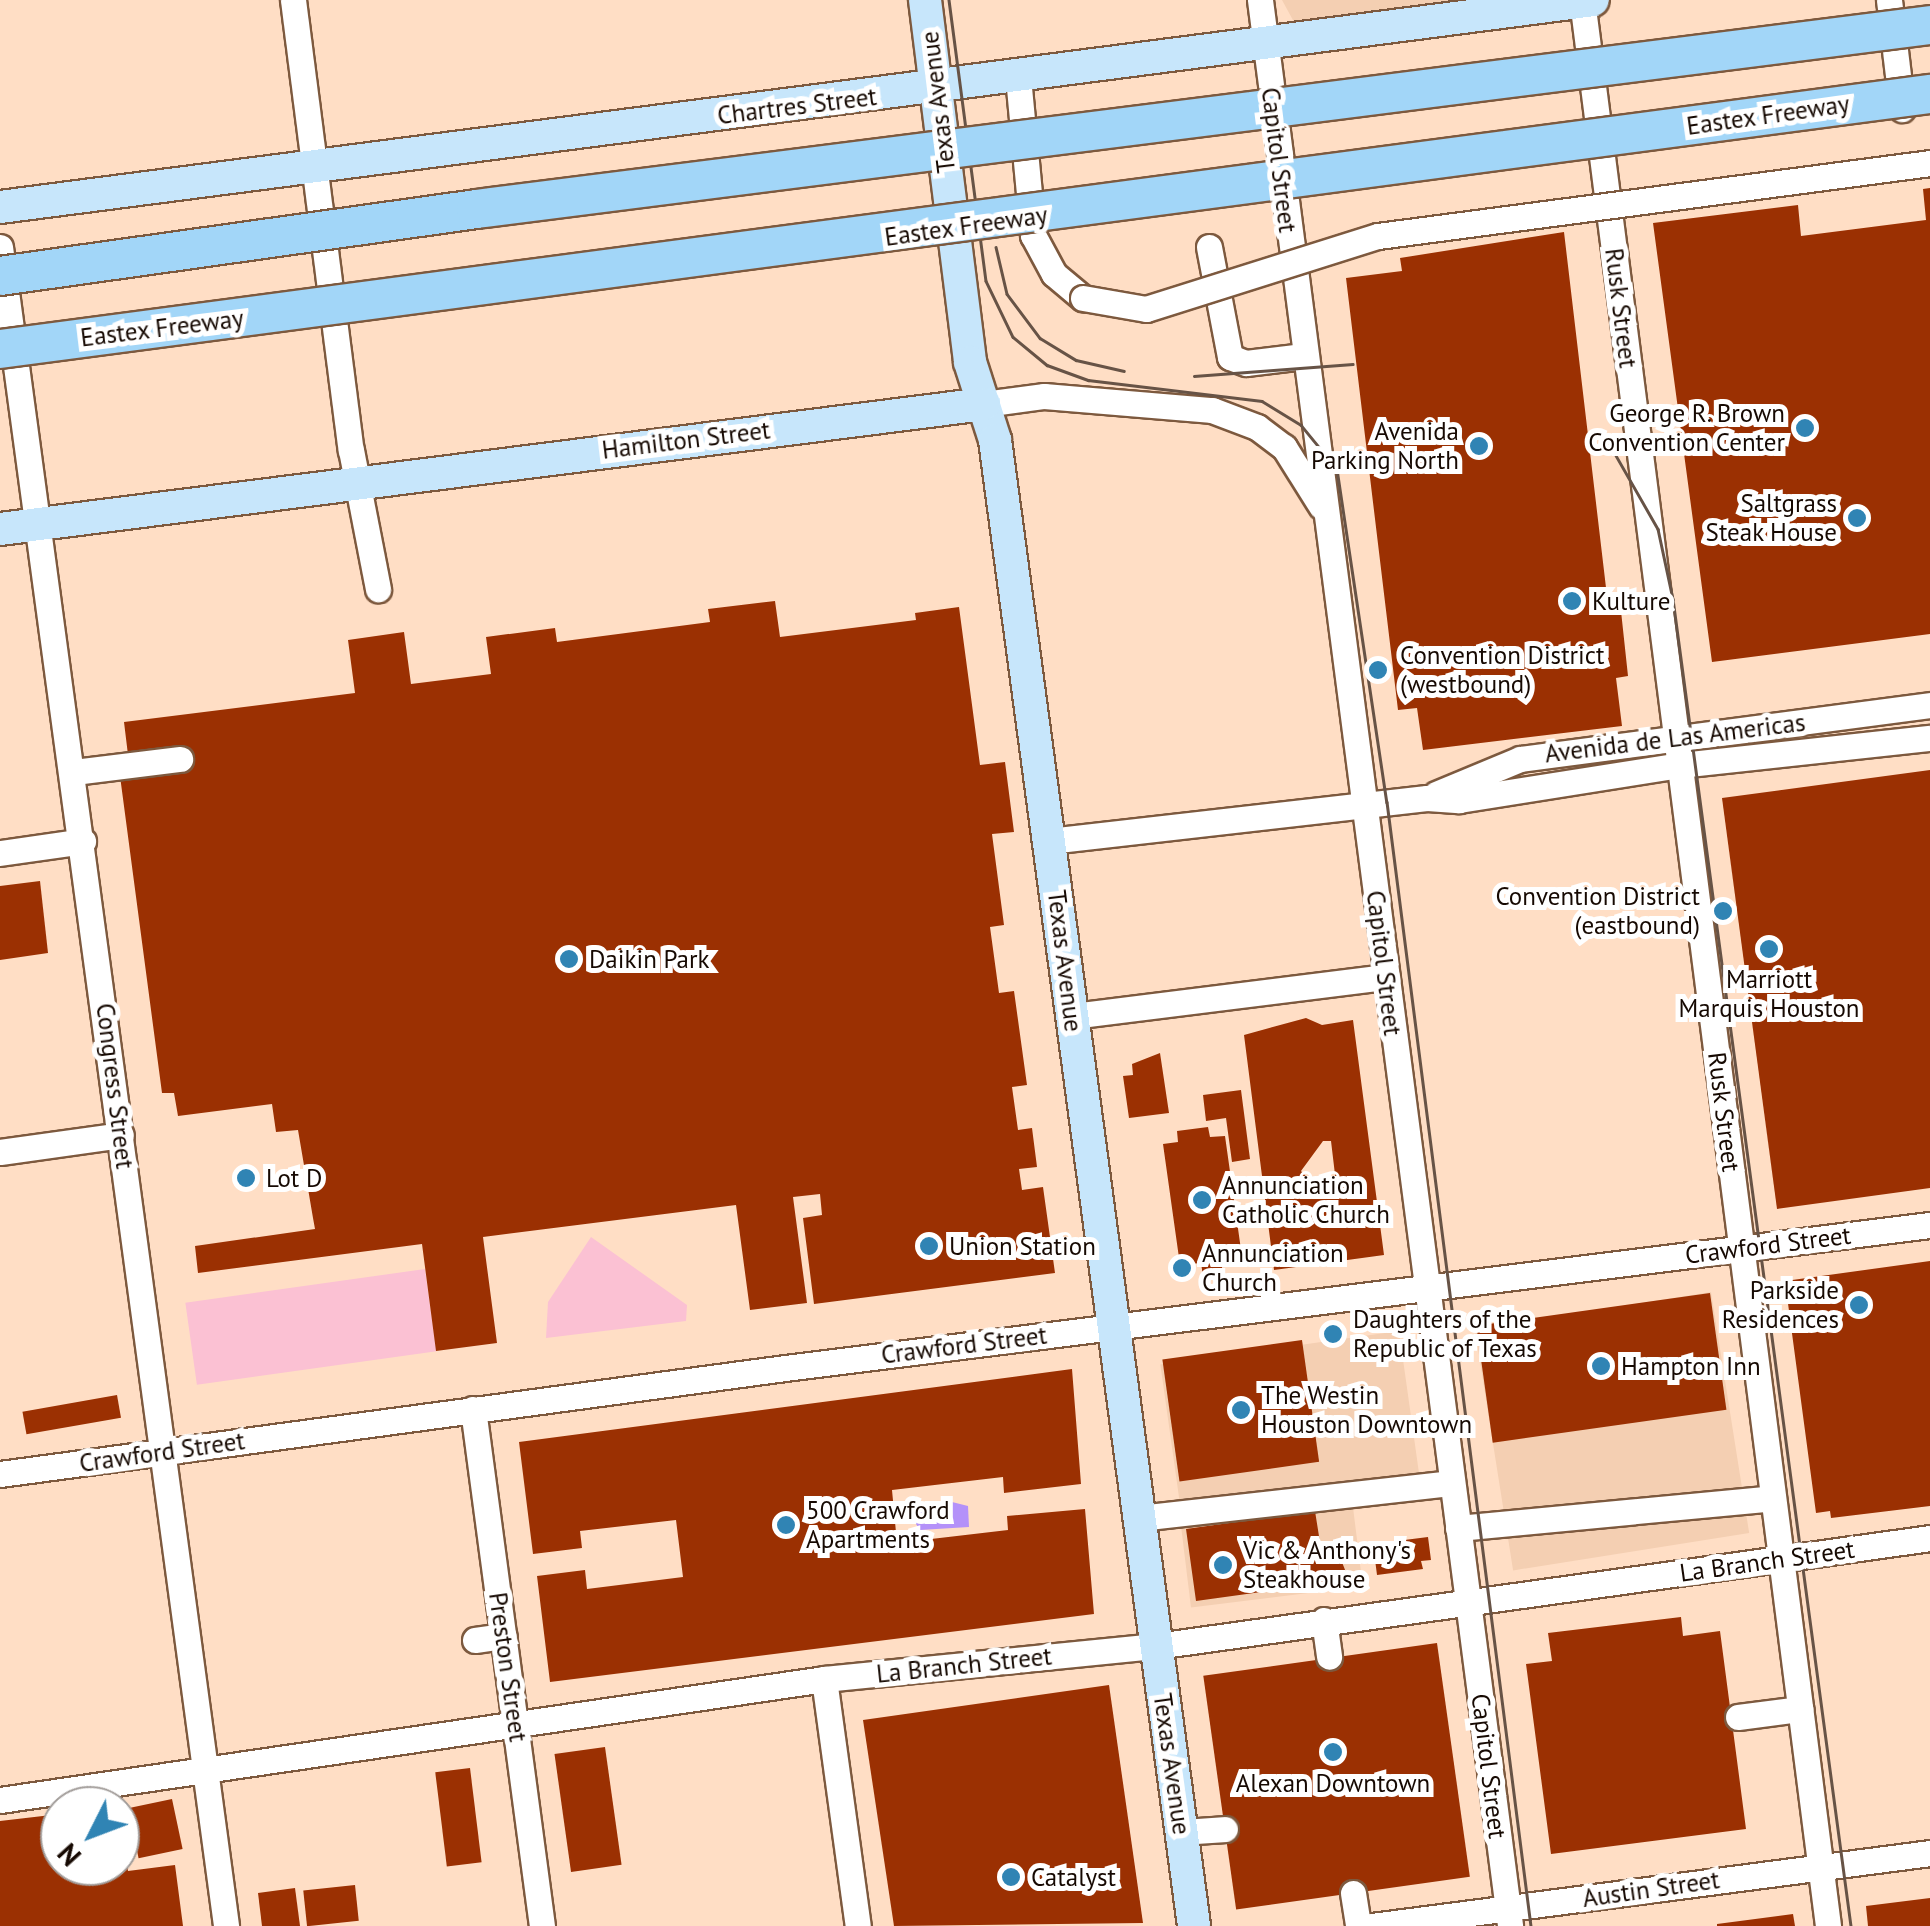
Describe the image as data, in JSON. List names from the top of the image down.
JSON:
{
  "streets": {
    "highway": ["Eastex Freeway"],
    "main road": ["Texas Avenue", "Chartres Street", "Hamilton Street"],
    "street": [
      "Capitol Street",
      "Rusk Street",
      "Avenida de Las Americas",
      "Congress Street",
      "Crawford Street",
      "La Branch Street",
      "Preston Street",
      "Austin Street"
    ]
  },
  "crossings": [
    ["Texas Avenue", "Chartres Street"],
    ["Texas Avenue", "Hamilton Street"],
    ["Texas Avenue", "Avenida de Las Americas"],
    ["Texas Avenue", "Crawford Street"],
    ["Texas Avenue", "La Branch Street"],
    ["Chartres Street", "Capitol Street"],
    ["Chartres Street", "Rusk Street"],
    ["Capitol Street", "Hamilton Street"],
    ["Capitol Street", "Avenida de Las Americas"],
    ["Capitol Street", "Crawford Street"],
    ["Capitol Street", "La Branch Street"],
    ["Capitol Street", "Austin Street"],
    ["Rusk Street", "Avenida de Las Americas"],
    ["Rusk Street", "Crawford Street"],
    ["Rusk Street", "La Branch Street"],
    ["Rusk Street", "Austin Street"],
    ["Hamilton Street", "Congress Street"],
    ["Congress Street", "Crawford Street"],
    ["Congress Street", "La Branch Street"],
    ["Crawford Street", "Preston Street"],
    ["La Branch Street", "Preston Street"]
  ],
  "places": [
    "George R. Brown Convention Center",
    "Avenida Parking North",
    "Saltgrass Steak House",
    "Kulture",
    "Convention District (westbound)",
    "Convention District (eastbound)",
    "Marriott Marquis Houston",
    "Daikin Park",
    "Lot D",
    "Annunciation Catholic Church",
    "Union Station",
    "Annunciation Church",
    "Parkside Residences",
    "Daughters of the Republic of Texas",
    "Hampton Inn",
    "The Westin Houston Downtown",
    "500 Crawford Apartments",
    "Vic & Anthony's Steakhouse",
    "Alexan Downtown",
    "Catalyst"
  ],
  "north": "bottom left"
}
